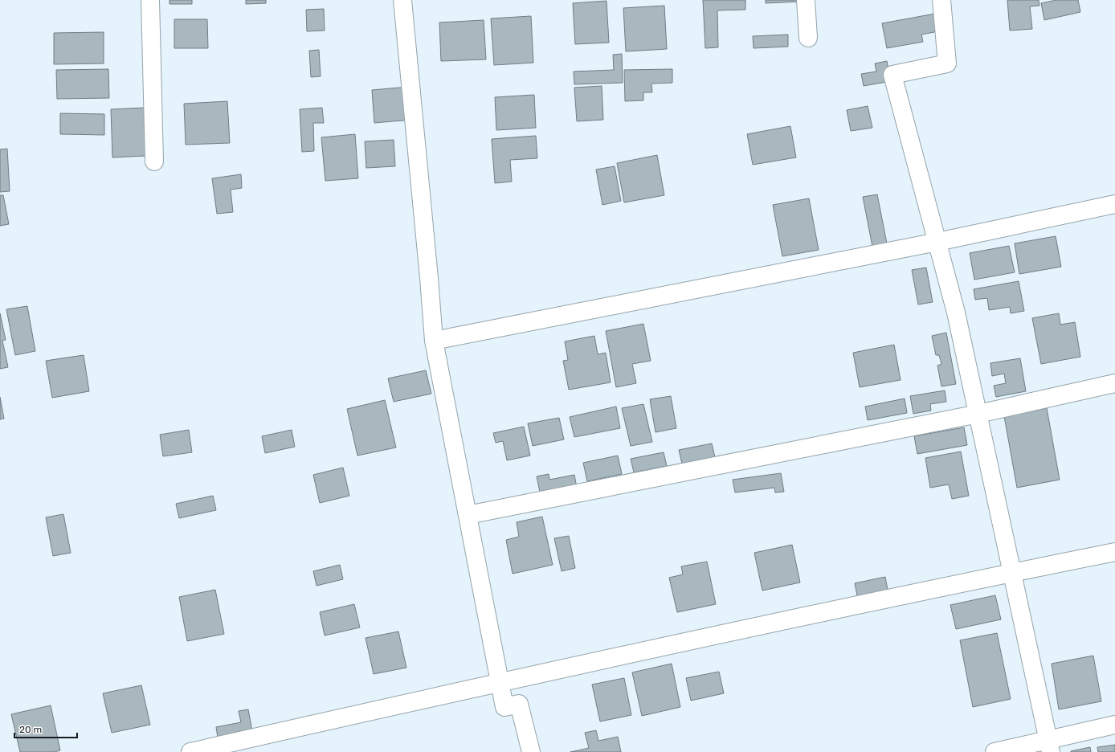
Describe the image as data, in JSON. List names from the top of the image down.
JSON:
{
  "scale_bar": "20 m"
}
